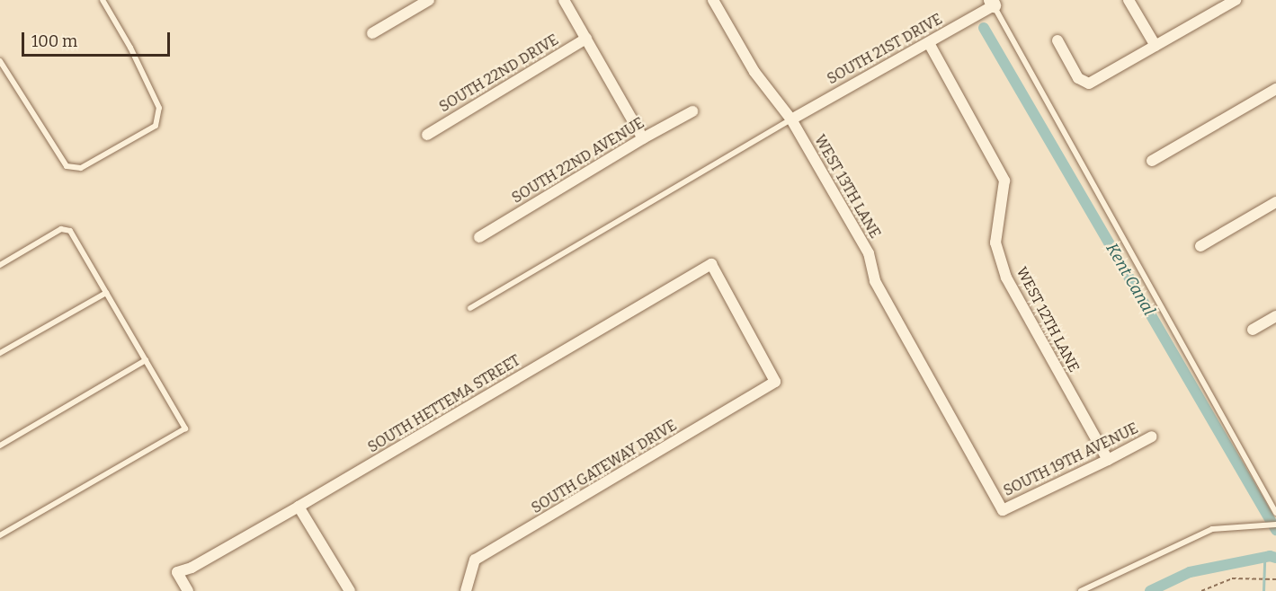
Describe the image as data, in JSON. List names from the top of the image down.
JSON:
{
  "streets": {
    "street": [
      "SOUTH 21ST DRIVE",
      "SOUTH 22ND DRIVE",
      "SOUTH 22ND AVENUE",
      "WEST 13TH LANE",
      "WEST 12TH LANE",
      "SOUTH HETTEMA STREET",
      "SOUTH 19TH AVENUE",
      "SOUTH GATEWAY DRIVE"
    ]
  },
  "crossings": [
    ["SOUTH 21ST DRIVE", "WEST 13TH LANE"],
    ["SOUTH 21ST DRIVE", "WEST 12TH LANE"],
    ["WEST 13TH LANE", "SOUTH 19TH AVENUE"],
    ["WEST 12TH LANE", "SOUTH 19TH AVENUE"],
    ["SOUTH HETTEMA STREET", "SOUTH GATEWAY DRIVE"]
  ],
  "water": ["Kent Canal"],
  "scale_bar": "100 m"
}
